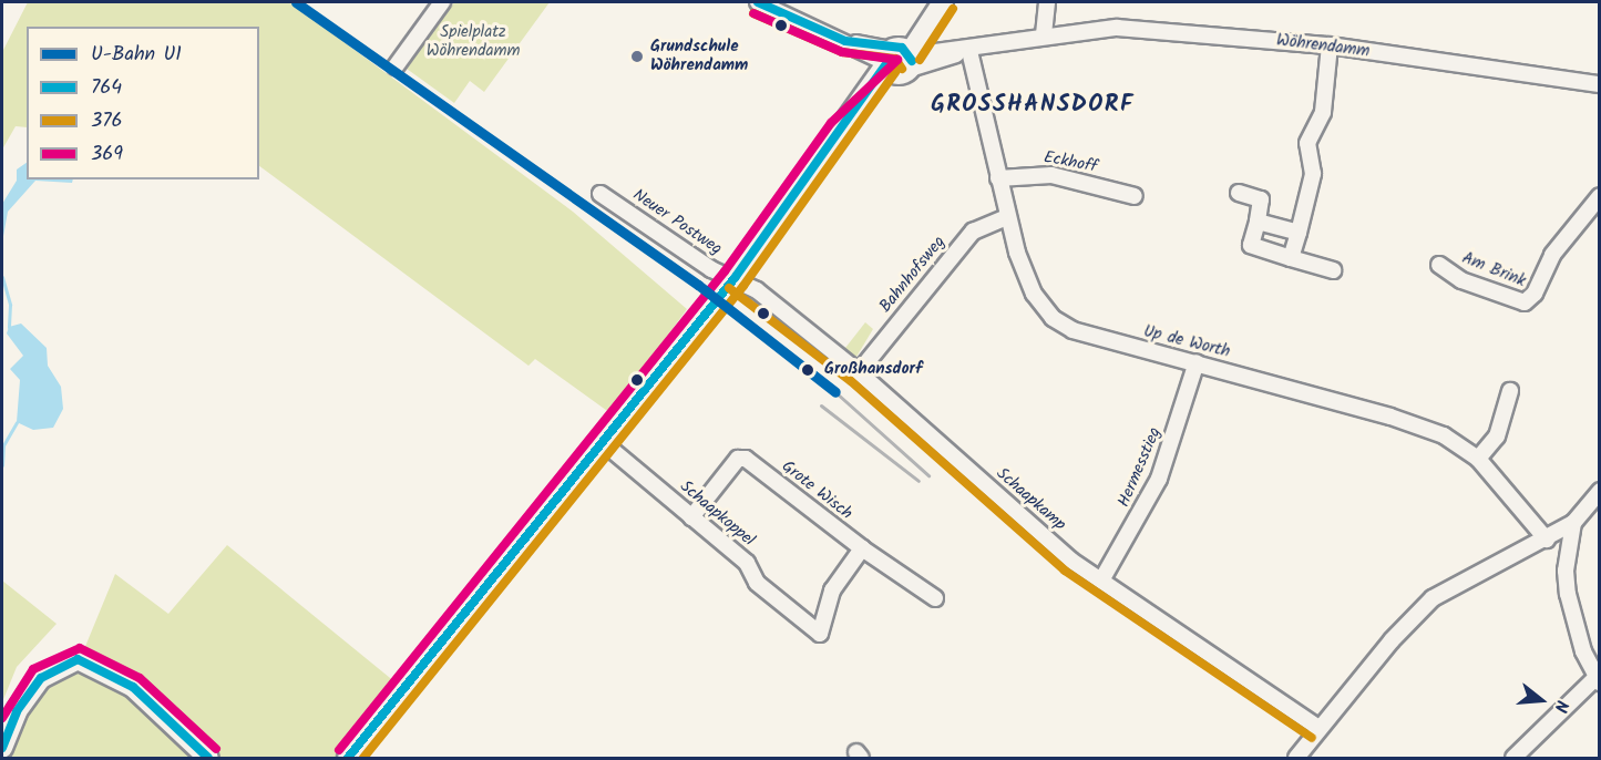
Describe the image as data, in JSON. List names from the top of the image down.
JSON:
{
  "streets": {
    "street": [
      "Wöhrendamm",
      "Eckhoff",
      "Neuer Postweg",
      "Am Brink",
      "Bahnhofsweg",
      "Up de Worth",
      "Hermesstieg",
      "Grote Wisch",
      "Schaapkamp",
      "Schaapkoppel"
    ]
  },
  "crossings": [
    ["Wöhrendamm", "Up de Worth"],
    ["Eckhoff", "Up de Worth"],
    ["Neuer Postweg", "Schaapkamp"],
    ["Bahnhofsweg", "Up de Worth"],
    ["Bahnhofsweg", "Schaapkamp"],
    ["Up de Worth", "Hermesstieg"],
    ["Hermesstieg", "Schaapkamp"],
    ["Grote Wisch", "Schaapkoppel"]
  ],
  "districts": ["GROSSHANSDORF"],
  "parks": ["Spielplatz Wöhrendamm"],
  "places": ["Grundschule Wöhrendamm", "Großhansdorf"],
  "lines": [
    "metro line U1",
    "transit line 764",
    "transit line 376",
    "transit line 369"
  ],
  "legend": [
    "U-Bahn U1",
    "764",
    "376",
    "369"
  ],
  "north": "right"
}
